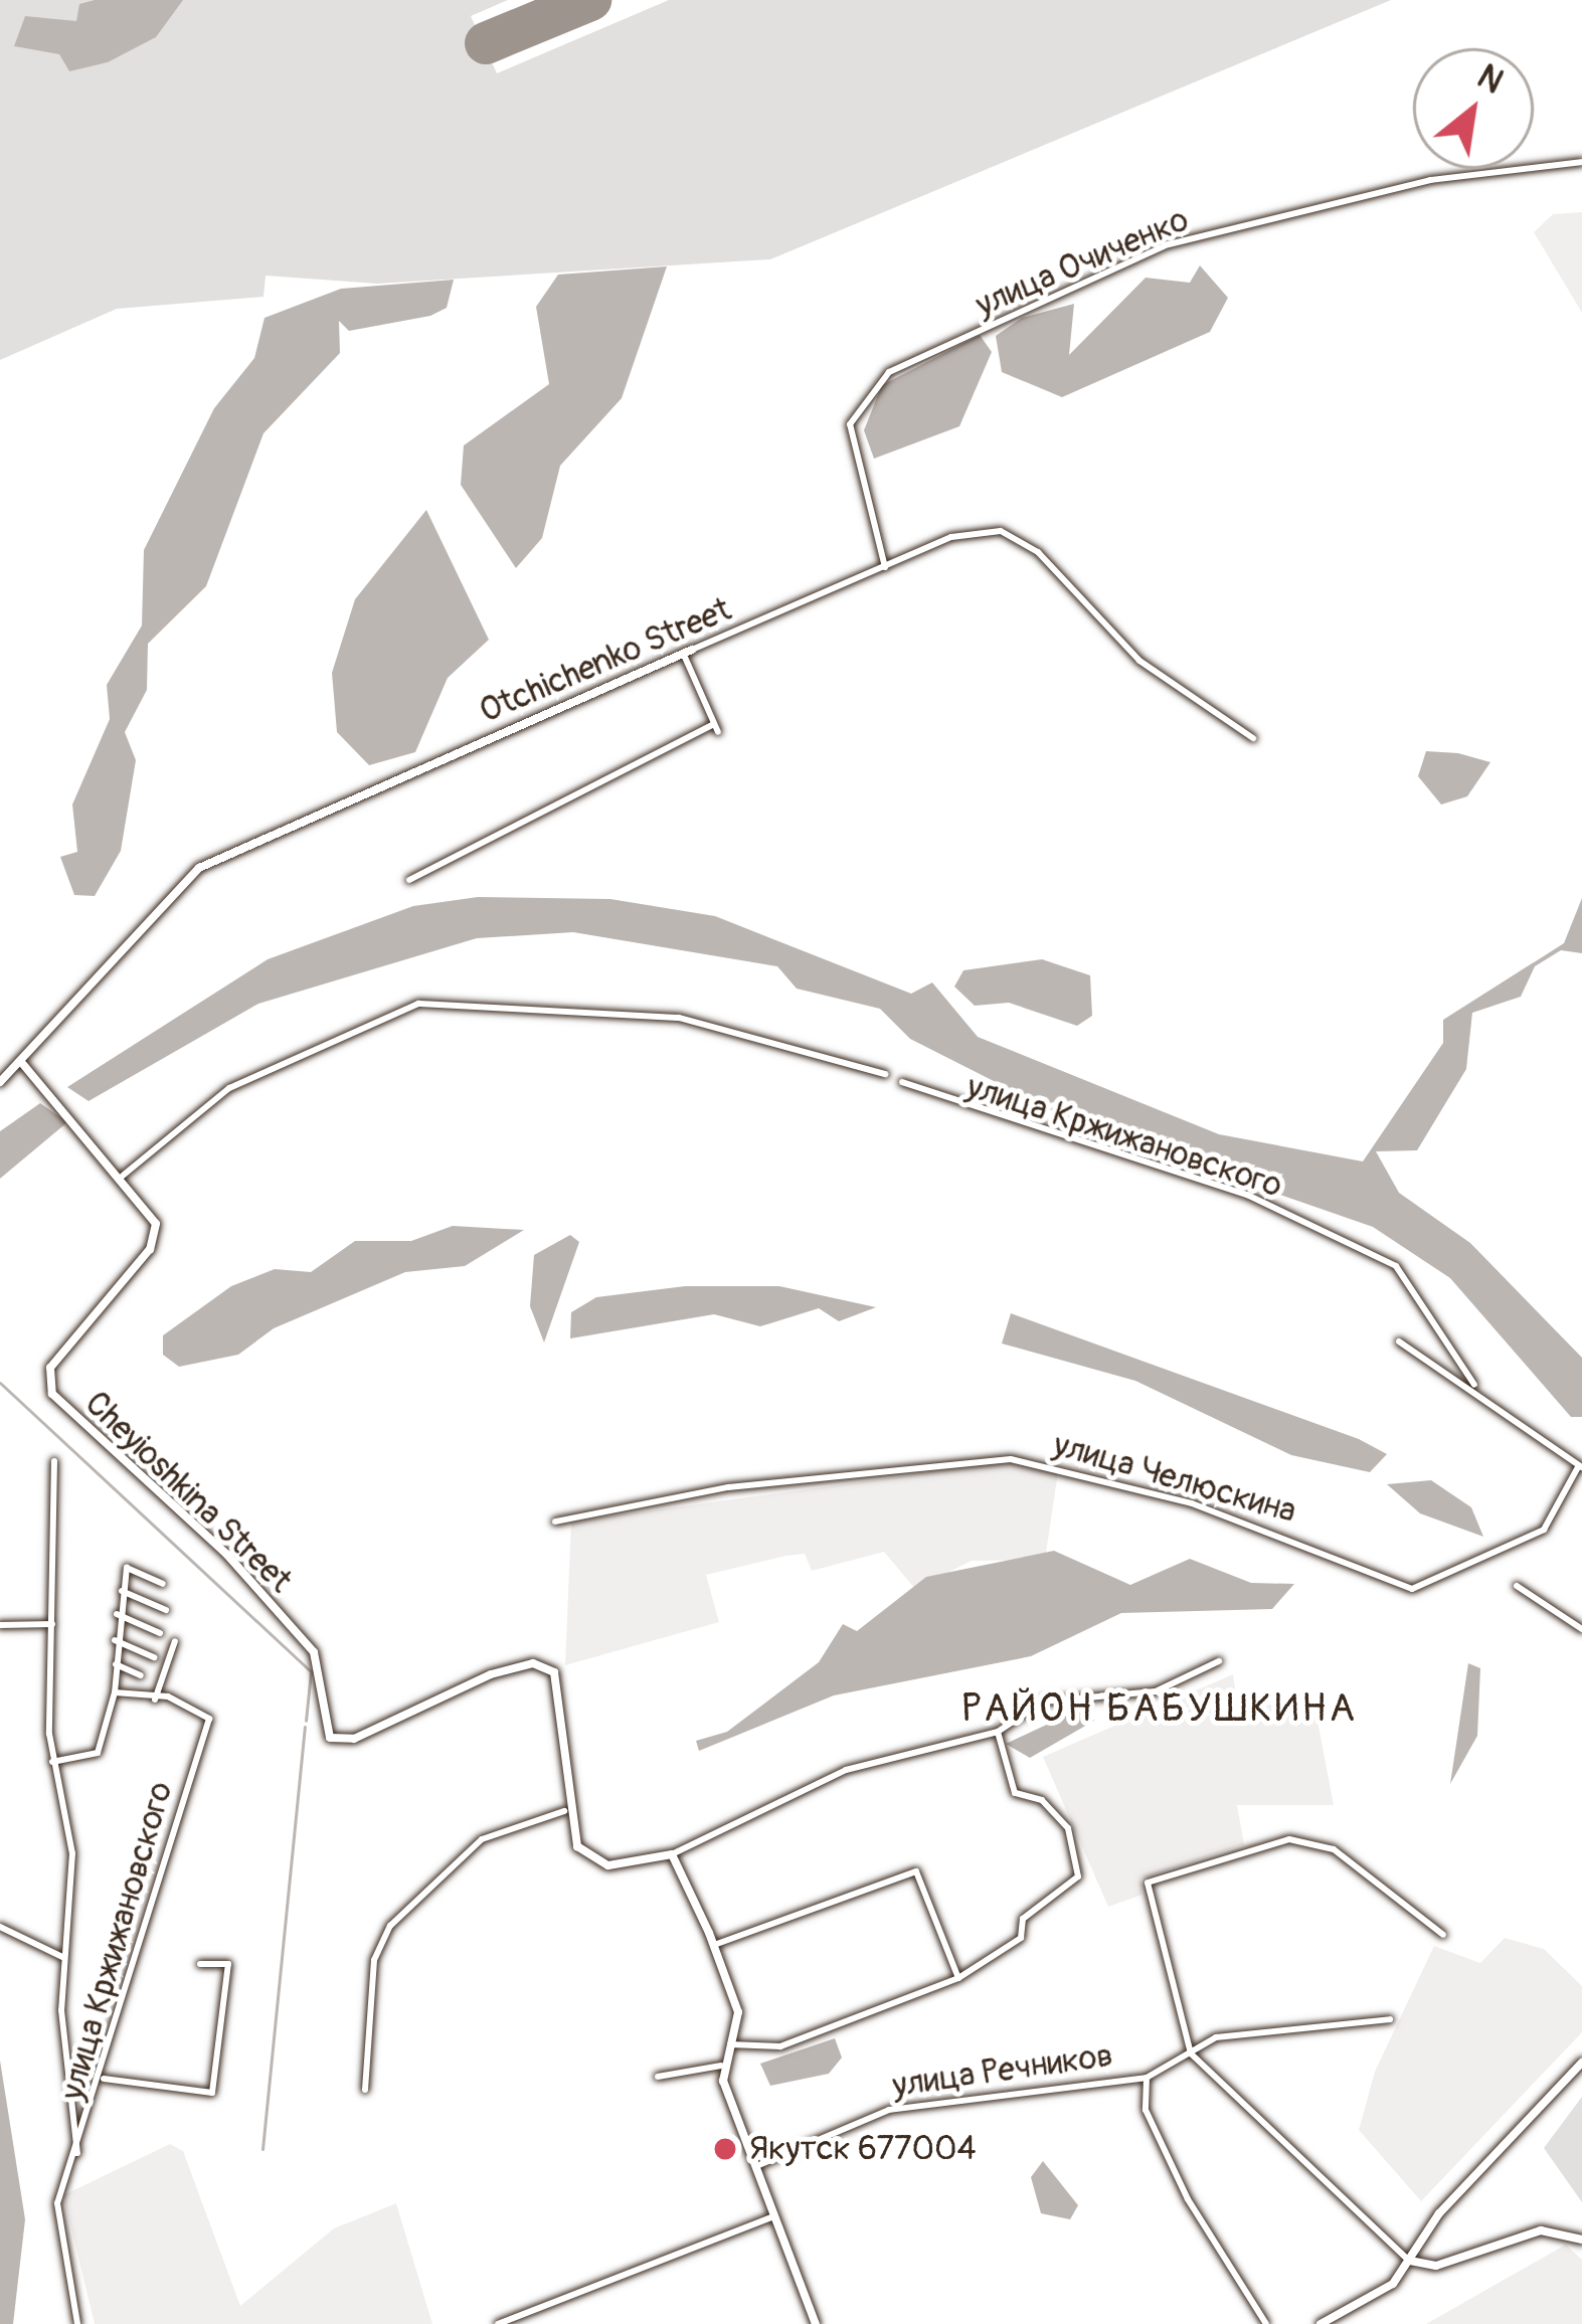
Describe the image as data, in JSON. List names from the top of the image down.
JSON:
{
  "streets": {
    "street": [
      "улица Очиченко",
      "Otchichenko Street",
      "улица Кржижановского",
      "улица Челюскина",
      "Cheyioshkina Street",
      "улица Речников"
    ]
  },
  "crossings": [
    ["улица Очиченко", "Otchichenko Street"],
    ["улица Кржижановского", "улица Челюскина"]
  ],
  "districts": ["РАЙОН БАБУШКИНА"],
  "places": ["Якутск 677004"],
  "north": "top right"
}
